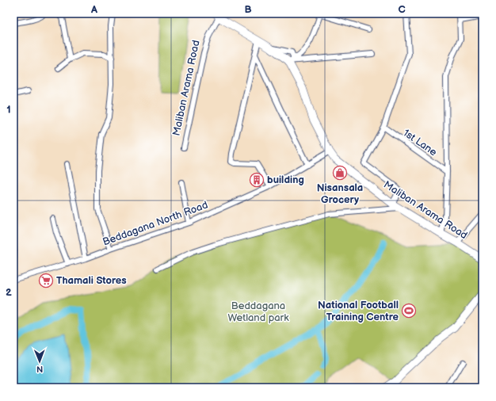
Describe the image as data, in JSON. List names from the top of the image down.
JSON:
{
  "streets": {
    "street": ["Maliban Arama Road", "1st Lane", "Beddagana North Road"]
  },
  "crossings": [
    ["Maliban Arama Road", "Beddagana North Road"]
  ],
  "parks": ["Beddagana Wetland park"],
  "places": {
    "shop": ["Nisansala Grocery"],
    "building": ["building"],
    "supermarket": ["Thamali Stores"],
    "sports": ["National Football Training Centre"]
  },
  "north": "bottom",
  "grid": {
    "columns": ["A", "B", "C"],
    "rows": ["1", "2"]
  }
}
